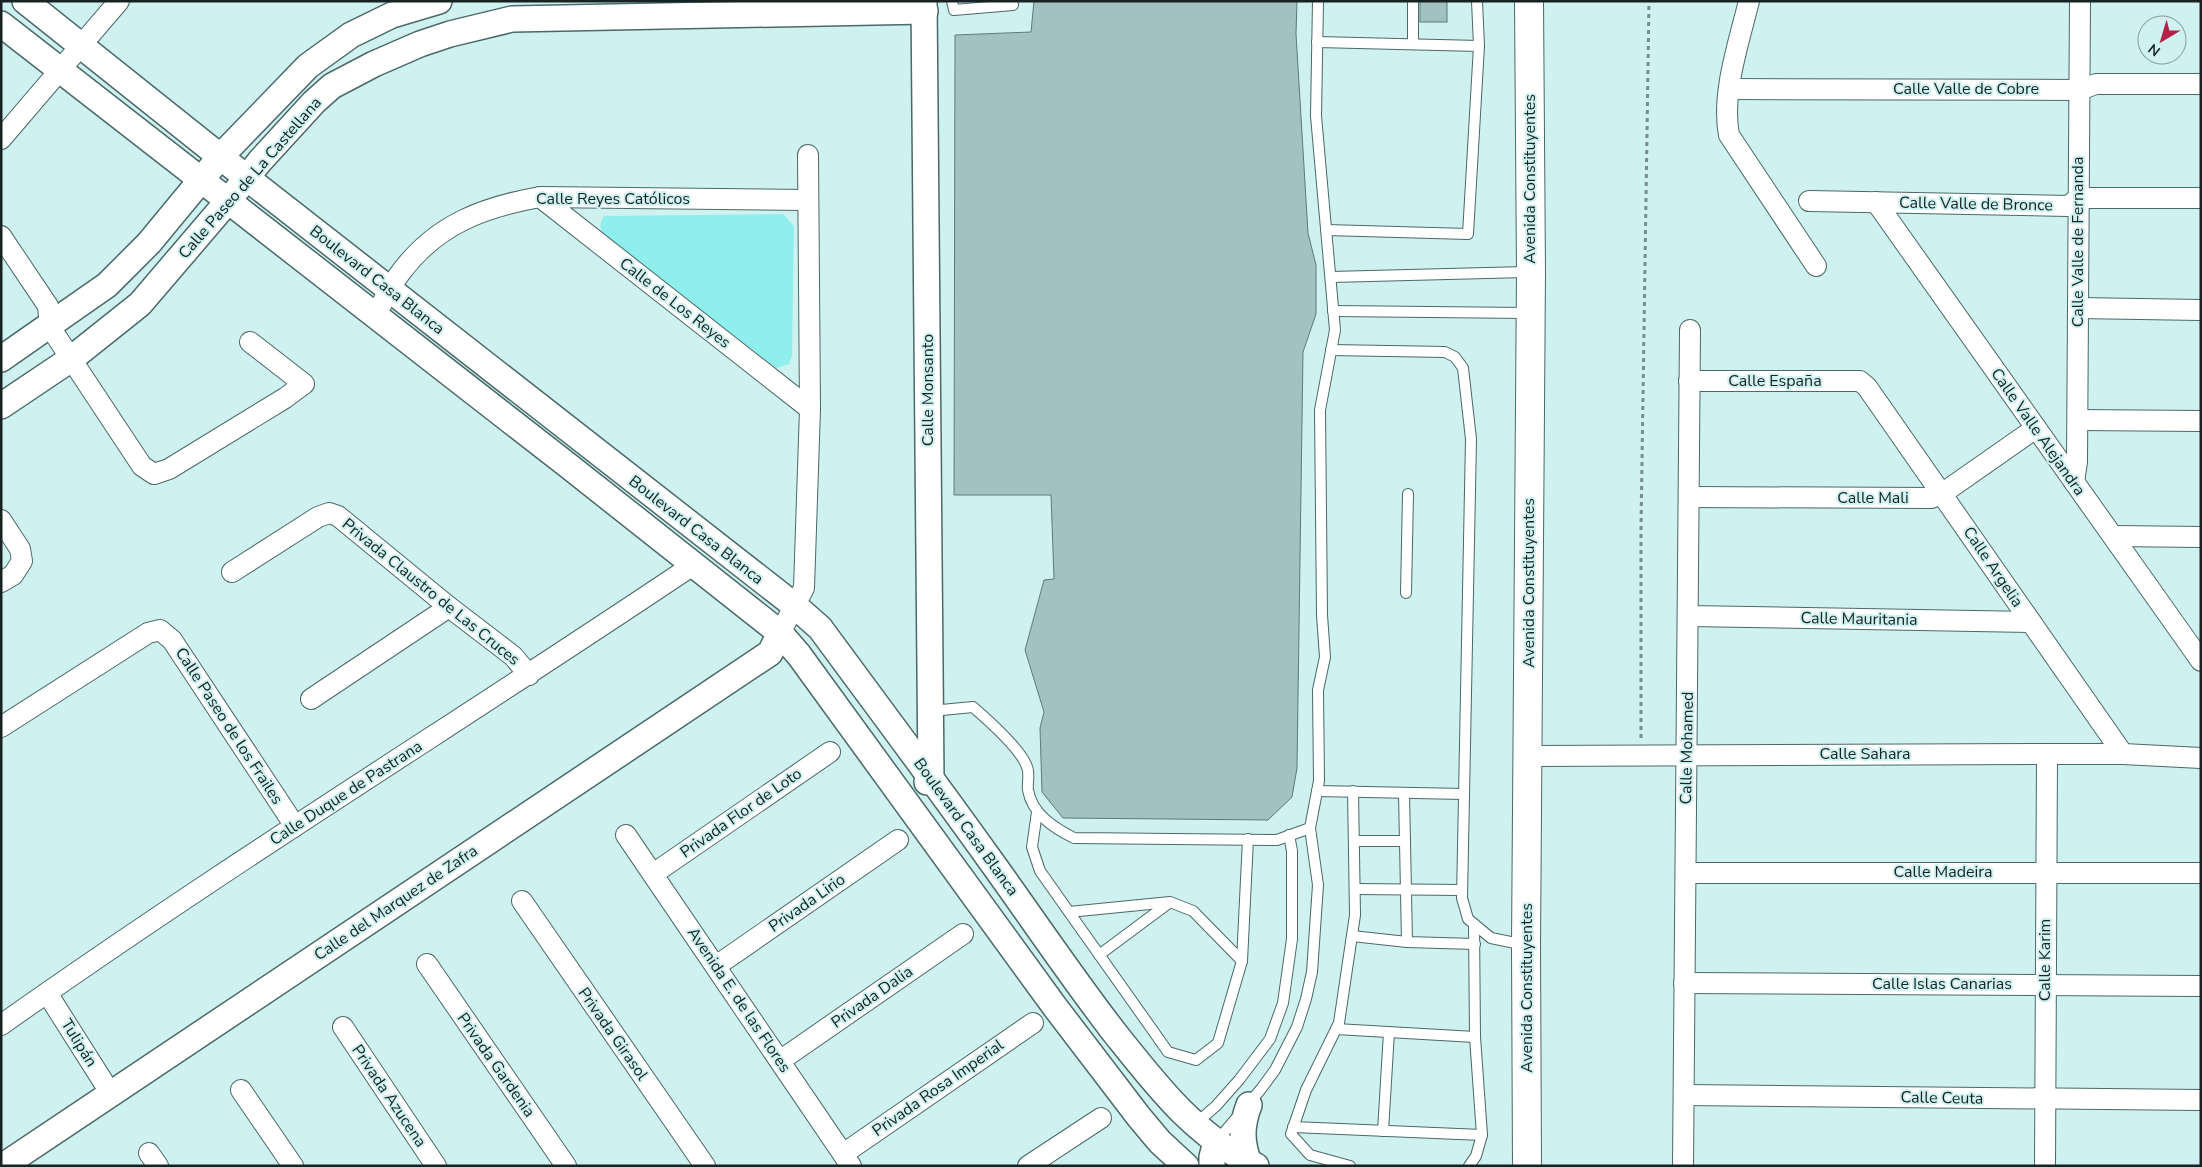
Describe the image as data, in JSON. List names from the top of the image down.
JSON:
{
  "streets": {
    "main road": ["Avenida Constituyentes"],
    "street": [
      "Calle Valle de Cobre",
      "Calle Paseo de La Castellana",
      "Calle Reyes Católicos",
      "Calle Valle de Bronce",
      "Calle Valle de Fernanda",
      "Boulevard Casa Blanca",
      "Calle de Los Reyes",
      "Calle España",
      "Calle Monsanto",
      "Calle Valle Alejandra",
      "Calle Mali",
      "Calle Argelia",
      "Privada Claustro de Las Cruces",
      "Calle Mauritania",
      "Calle Paseo de los Frailes",
      "Calle Mohamed",
      "Calle Sahara",
      "Calle Duque de Pastrana",
      "Privada Flor de Loto",
      "Calle Madeira",
      "Calle del Marquez de Zafra",
      "Privada Lirio",
      "Calle Karim",
      "Calle Islas Canarias",
      "Privada Dalia",
      "Avenida E. de las Flores",
      "Privada Girasol",
      "Tulipán",
      "Privada Gardenia",
      "Privada Rosa Imperial",
      "Privada Azucena",
      "Calle Ceuta"
    ]
  },
  "crossings": [
    ["Calle Valle de Cobre", "Calle Valle de Fernanda"],
    ["Calle Paseo de La Castellana", "Boulevard Casa Blanca"],
    ["Calle Paseo de La Castellana", "Calle Monsanto"],
    ["Avenida Constituyentes", "Calle Sahara"],
    ["Calle Reyes Católicos", "Boulevard Casa Blanca"],
    ["Calle Reyes Católicos", "Calle de Los Reyes"],
    ["Calle Valle de Bronce", "Calle Valle de Fernanda"],
    ["Calle Valle de Bronce", "Calle Valle Alejandra"],
    ["Calle Valle de Fernanda", "Calle Valle Alejandra"],
    ["Boulevard Casa Blanca", "Calle Monsanto"],
    ["Boulevard Casa Blanca", "Calle Duque de Pastrana"],
    ["Boulevard Casa Blanca", "Calle del Marquez de Zafra"],
    ["Calle España", "Calle Argelia"],
    ["Calle España", "Calle Mohamed"],
    ["Calle Valle Alejandra", "Calle Mali"],
    ["Calle Mali", "Calle Argelia"],
    ["Calle Mali", "Calle Mohamed"],
    ["Calle Argelia", "Calle Mauritania"],
    ["Calle Argelia", "Calle Sahara"],
    ["Privada Claustro de Las Cruces", "Calle Duque de Pastrana"],
    ["Calle Mauritania", "Calle Mohamed"],
    ["Calle Paseo de los Frailes", "Calle Duque de Pastrana"],
    ["Calle Mohamed", "Calle Sahara"],
    ["Calle Mohamed", "Calle Madeira"],
    ["Calle Mohamed", "Calle Islas Canarias"],
    ["Calle Mohamed", "Calle Ceuta"],
    ["Calle Sahara", "Calle Karim"],
    ["Calle Duque de Pastrana", "Tulipán"],
    ["Privada Flor de Loto", "Avenida E. de las Flores"],
    ["Calle Madeira", "Calle Karim"],
    ["Calle del Marquez de Zafra", "Tulipán"],
    ["Privada Lirio", "Avenida E. de las Flores"],
    ["Calle Karim", "Calle Islas Canarias"],
    ["Calle Karim", "Calle Ceuta"],
    ["Privada Dalia", "Avenida E. de las Flores"],
    ["Avenida E. de las Flores", "Privada Rosa Imperial"]
  ],
  "north": "bottom left"
}
